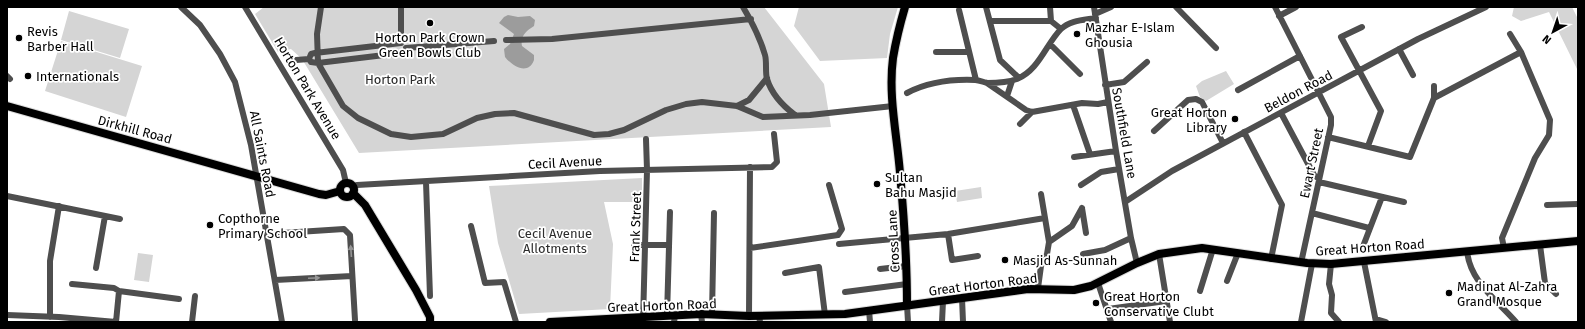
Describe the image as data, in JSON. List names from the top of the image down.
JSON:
{
  "streets": {
    "main road": [
      "Horton Park Avenue",
      "Dirkhill Road",
      "Cross Lane",
      "Great Horton Road"
    ],
    "street": [
      "Beldon Road",
      "Southfield Lane",
      "All Saints Road",
      "Cecil Avenue",
      "Ewart Street",
      "Frank Street"
    ]
  },
  "crossings": [
    ["Horton Park Avenue", "Dirkhill Road"],
    ["Horton Park Avenue", "Cecil Avenue"],
    ["Beldon Road", "Southfield Lane"],
    ["Beldon Road", "Ewart Street"],
    ["Dirkhill Road", "All Saints Road"],
    ["Dirkhill Road", "Cecil Avenue"],
    ["Southfield Lane", "Great Horton Road"],
    ["Cecil Avenue", "Frank Street"],
    ["Ewart Street", "Great Horton Road"],
    ["Frank Street", "Great Horton Road"],
    ["Cross Lane", "Great Horton Road"]
  ],
  "parks": ["Horton Park", "Cecil Avenue Allotments"],
  "places": [
    "Horton Park Crown Green Bowls Club",
    "Mazhar E-Islam Ghousia",
    "Revis Barber Hall",
    "Internationals",
    "Great Horton Library",
    "Sultan Bahu Masjid",
    "Copthorne Primary School",
    "Masjid As-Sunnah",
    "Madinat Al-Zahra Grand Mosque",
    "Great Horton Conservative Clubt"
  ],
  "north": "bottom left"
}
